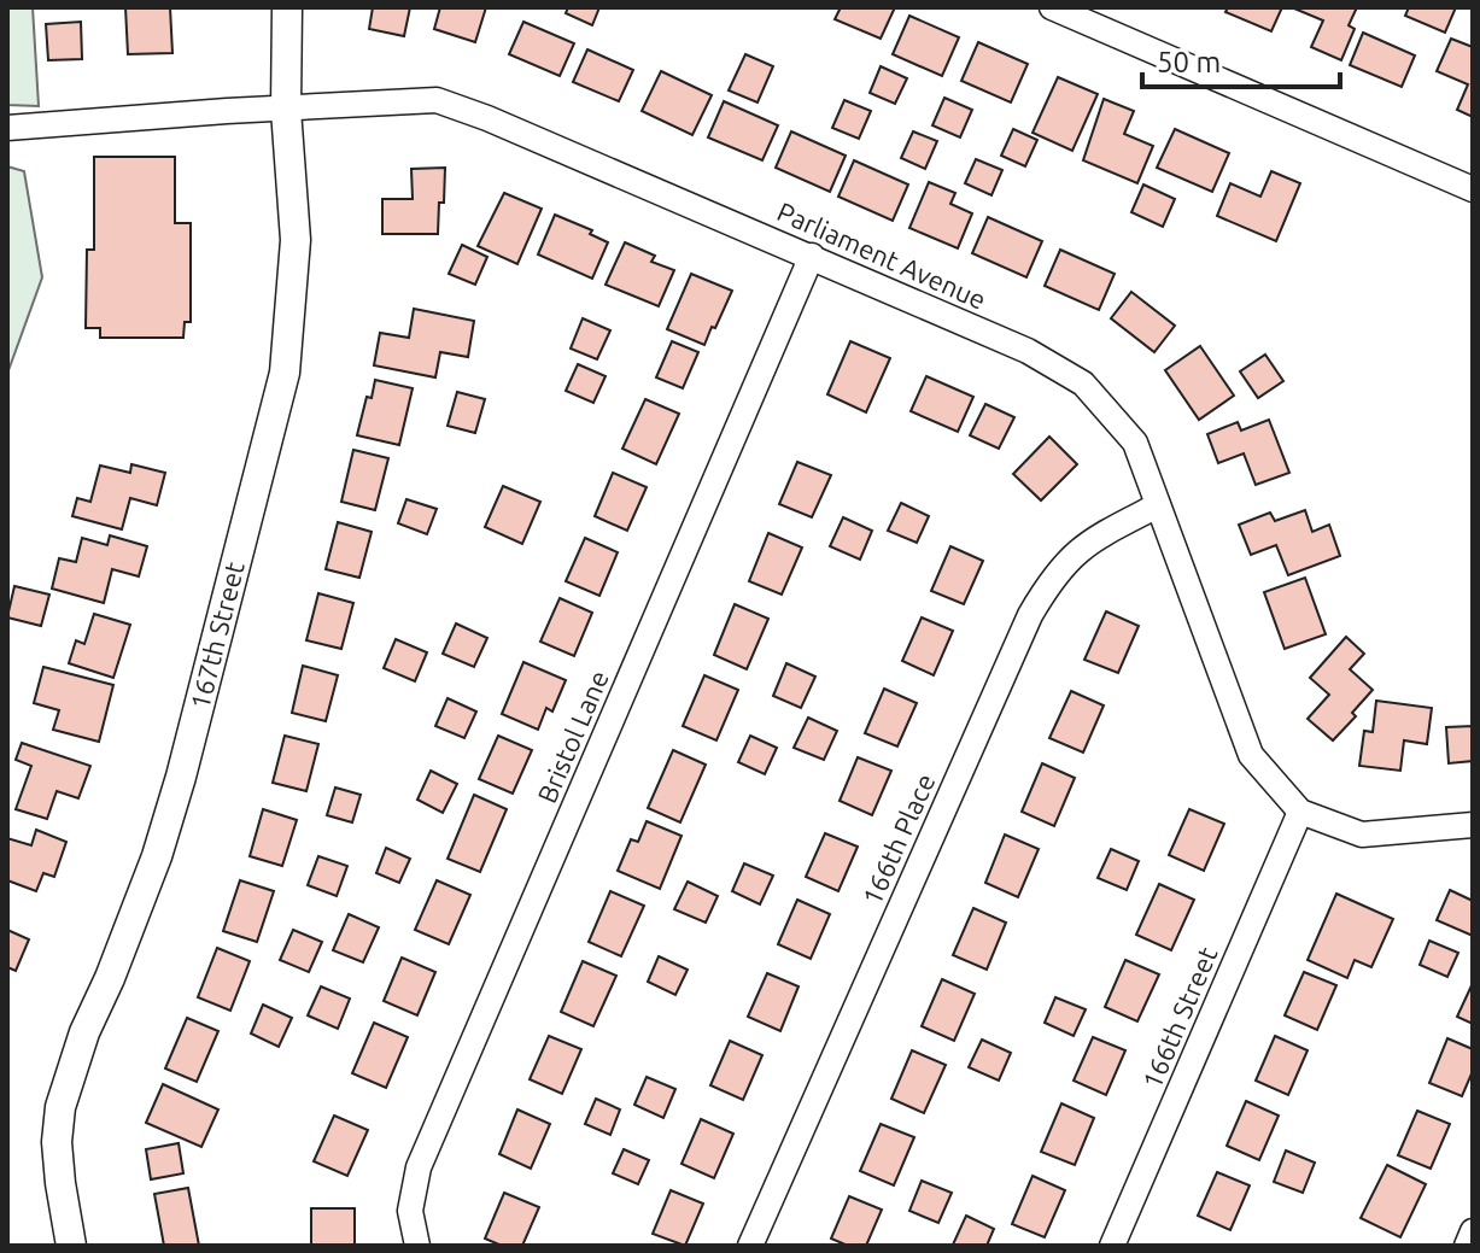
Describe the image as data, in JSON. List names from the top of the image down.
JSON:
{
  "streets": {
    "street": [
      "Parliament Avenue",
      "167th Street",
      "Bristol Lane",
      "166th Place",
      "166th Street"
    ]
  },
  "crossings": [
    ["Parliament Avenue", "167th Street"],
    ["Parliament Avenue", "Bristol Lane"],
    ["Parliament Avenue", "166th Place"],
    ["Parliament Avenue", "166th Street"]
  ],
  "scale_bar": "50 m"
}
